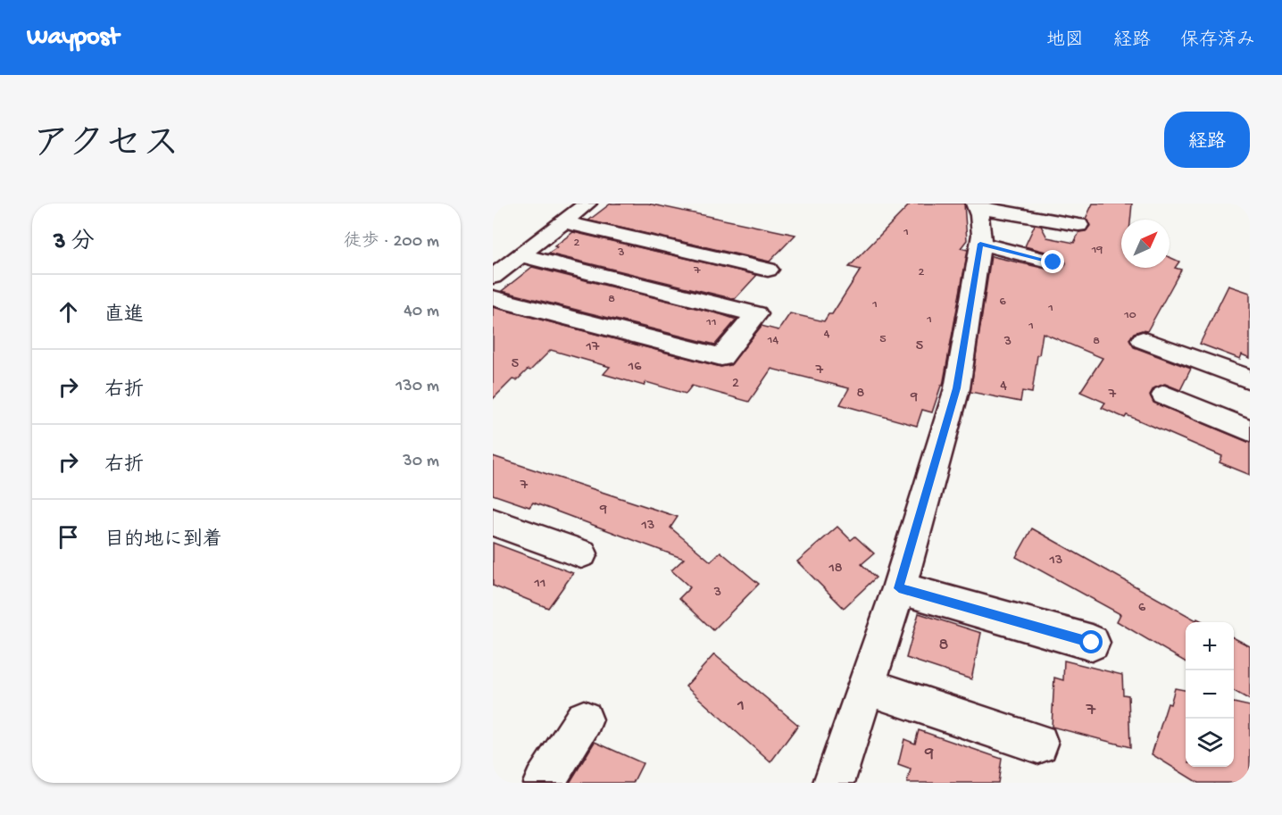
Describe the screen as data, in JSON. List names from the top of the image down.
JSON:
{
  "house_numbers": [
    "1",
    "2",
    "19",
    "3",
    "7",
    "2",
    "8",
    "6",
    "1",
    "1",
    "10",
    "1",
    "11",
    "1",
    "4",
    "5",
    "14",
    "8",
    "3",
    "5",
    "17",
    "5",
    "16",
    "7",
    "2",
    "4",
    "8",
    "7",
    "9",
    "7",
    "9",
    "13",
    "13",
    "18",
    "11",
    "3",
    "6",
    "8",
    "1",
    "7",
    "9"
  ],
  "north": "top right",
  "page": {
    "header": "Waypost",
    "nav": ["地図", "経路", "保存済み"],
    "title": "アクセス",
    "buttons": "経路",
    "heading": ["3 分", "徒歩 · 200 m"],
    "list": [
      ["直進", "40 m"],
      ["右折", "130 m"],
      ["右折", "30 m"],
      "目的地に到着"
    ],
    "map_buttons": ["+", "−"]
  }
}
